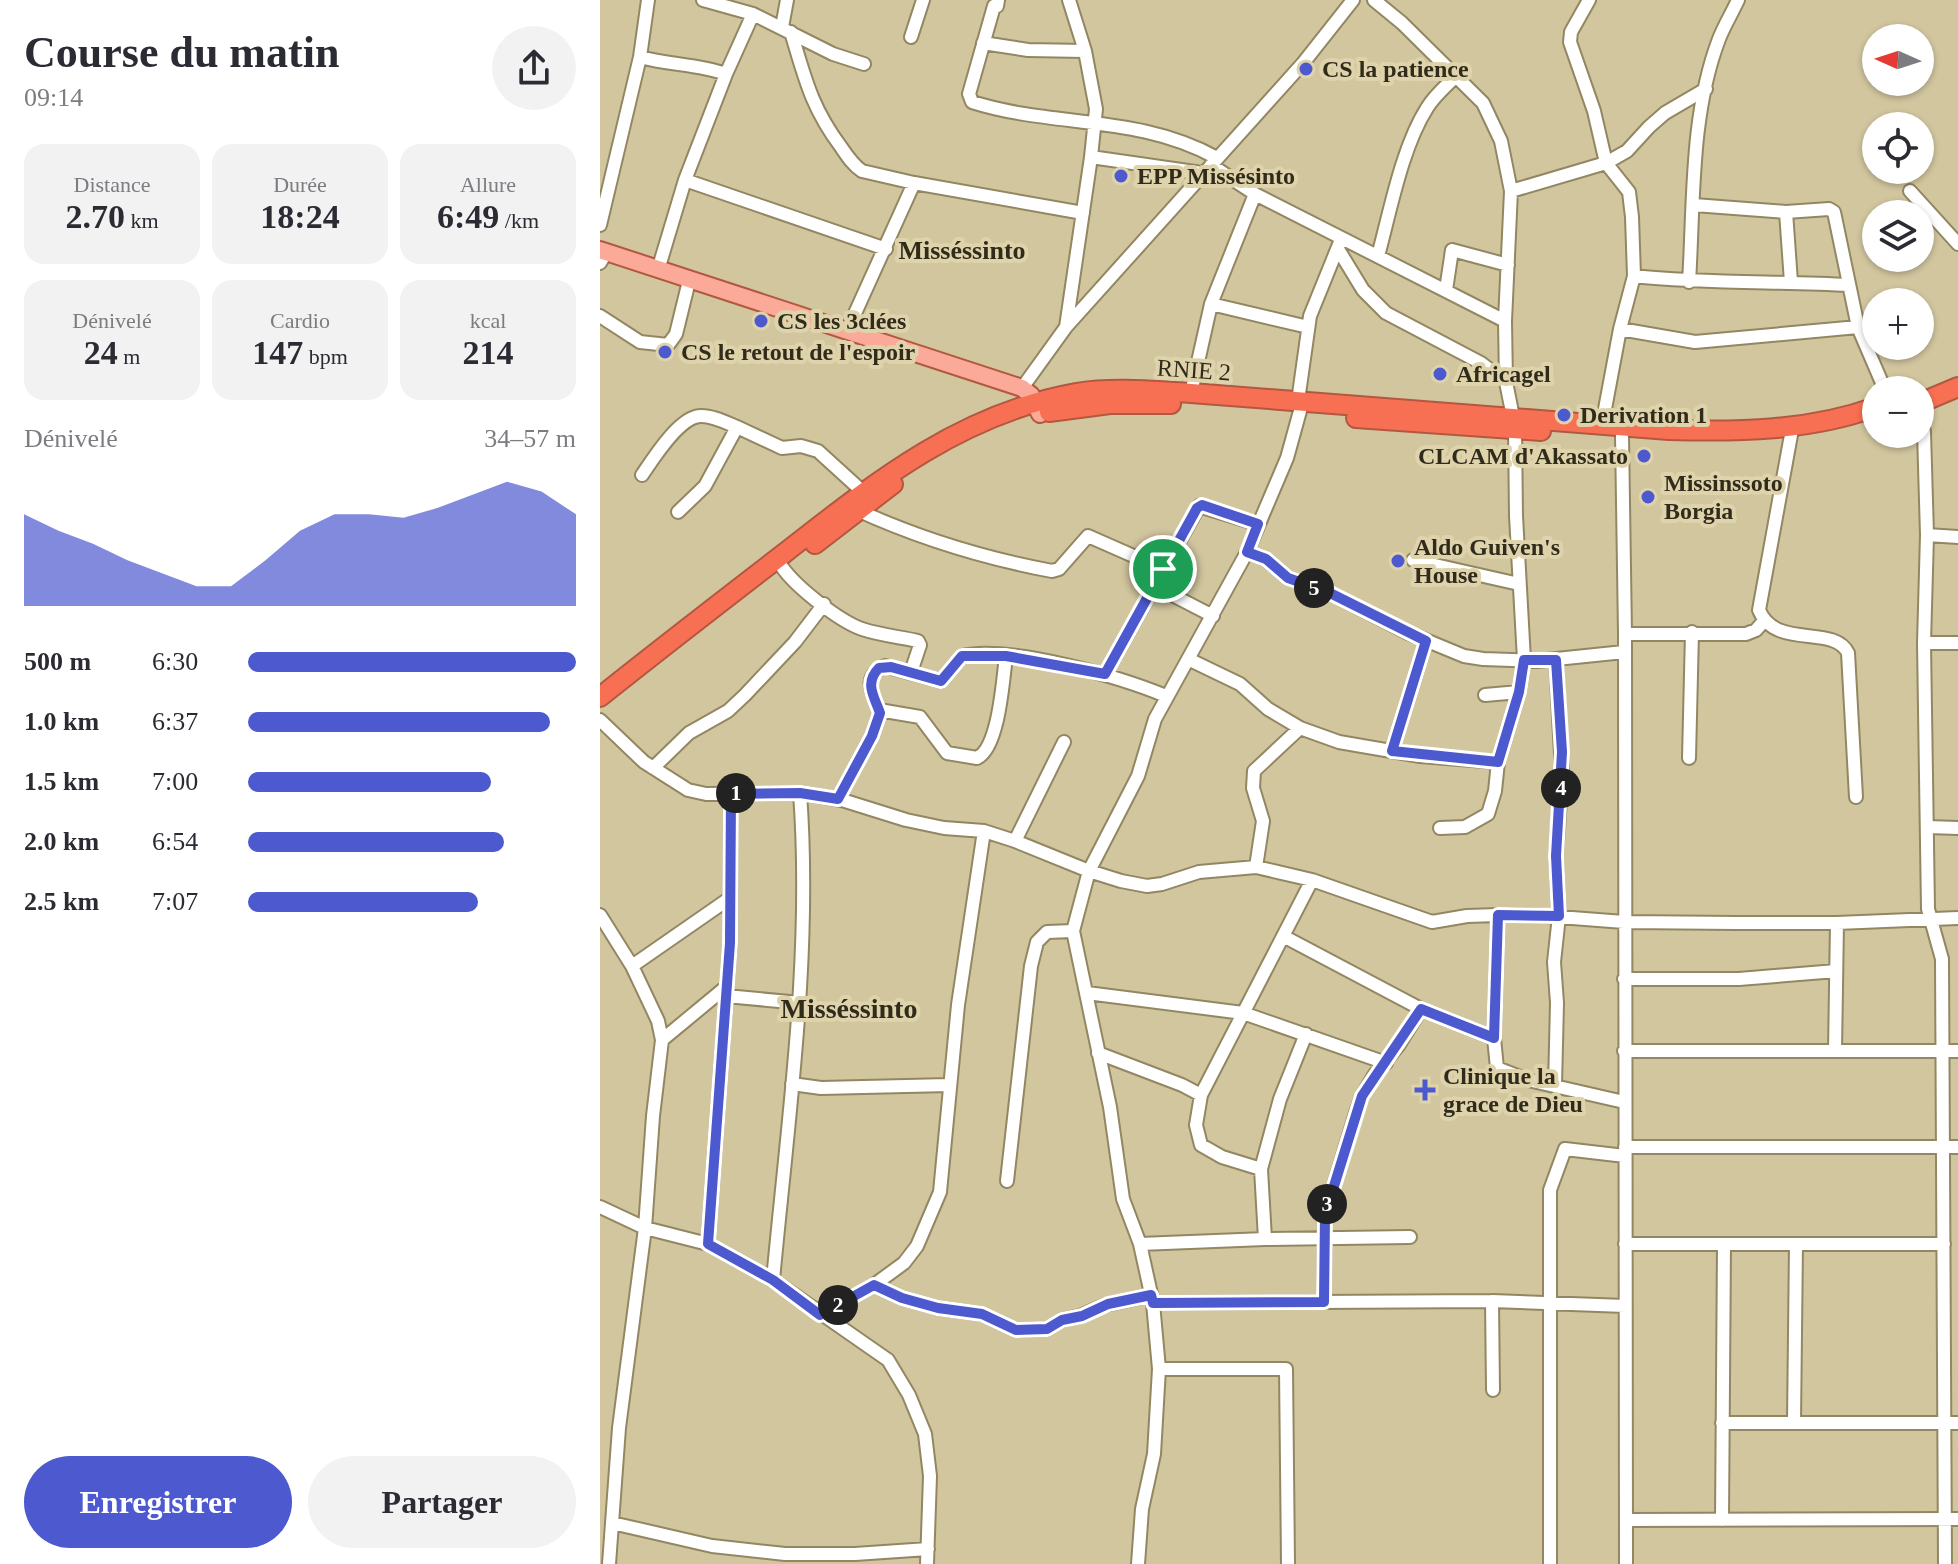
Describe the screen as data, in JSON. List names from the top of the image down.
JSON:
{
  "streets": {
    "highway": ["RNIE 2"]
  },
  "districts": ["Misséssinto", "Misséssinto"],
  "places": {
    "other": [
      "CS la patience",
      "EPP Missésinto",
      "CS les 3clées",
      "CS le retout de l'espoir",
      "Africagel",
      "Derivation 1",
      "CLCAM d'Akassato",
      "Missinssoto Borgia",
      "Aldo Guiven's House"
    ],
    "health": ["Clinique la grace de Dieu"]
  },
  "north": "left",
  "page": {
    "heading": ["Course du matin", "09:14"],
    "map_buttons": ["+", "−"],
    "stats": [
      ["Distance", "2.70 km"],
      ["Durée", "18:24"],
      ["Allure", "6:49 /km"],
      ["Dénivelé", "24 m"],
      ["Cardio", "147 bpm"],
      ["kcal", "214"]
    ],
    "chart": ["Dénivelé", "34–57 m"],
    "pins": [
      "5",
      "4",
      "1",
      "3",
      "2"
    ],
    "list": [
      {
        "name": "500 m",
        "note": "6:30"
      },
      {
        "name": "1.0 km",
        "note": "6:37"
      },
      {
        "name": "1.5 km",
        "note": "7:00"
      },
      {
        "name": "2.0 km",
        "note": "6:54"
      },
      {
        "name": "2.5 km",
        "note": "7:07"
      }
    ],
    "buttons": ["Enregistrer", "Partager"]
  }
}
